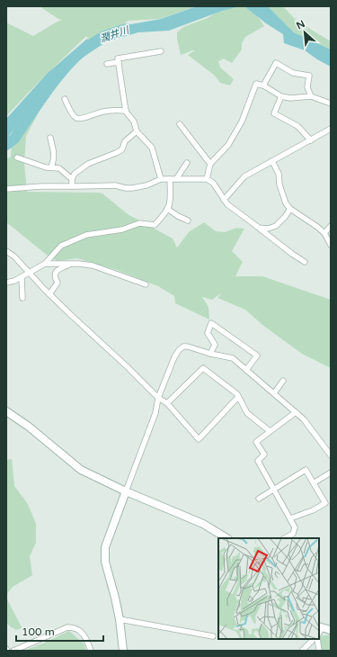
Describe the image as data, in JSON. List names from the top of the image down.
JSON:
{
  "water": ["潤井川"],
  "scale_bar": "100 m",
  "north": "top left"
}
